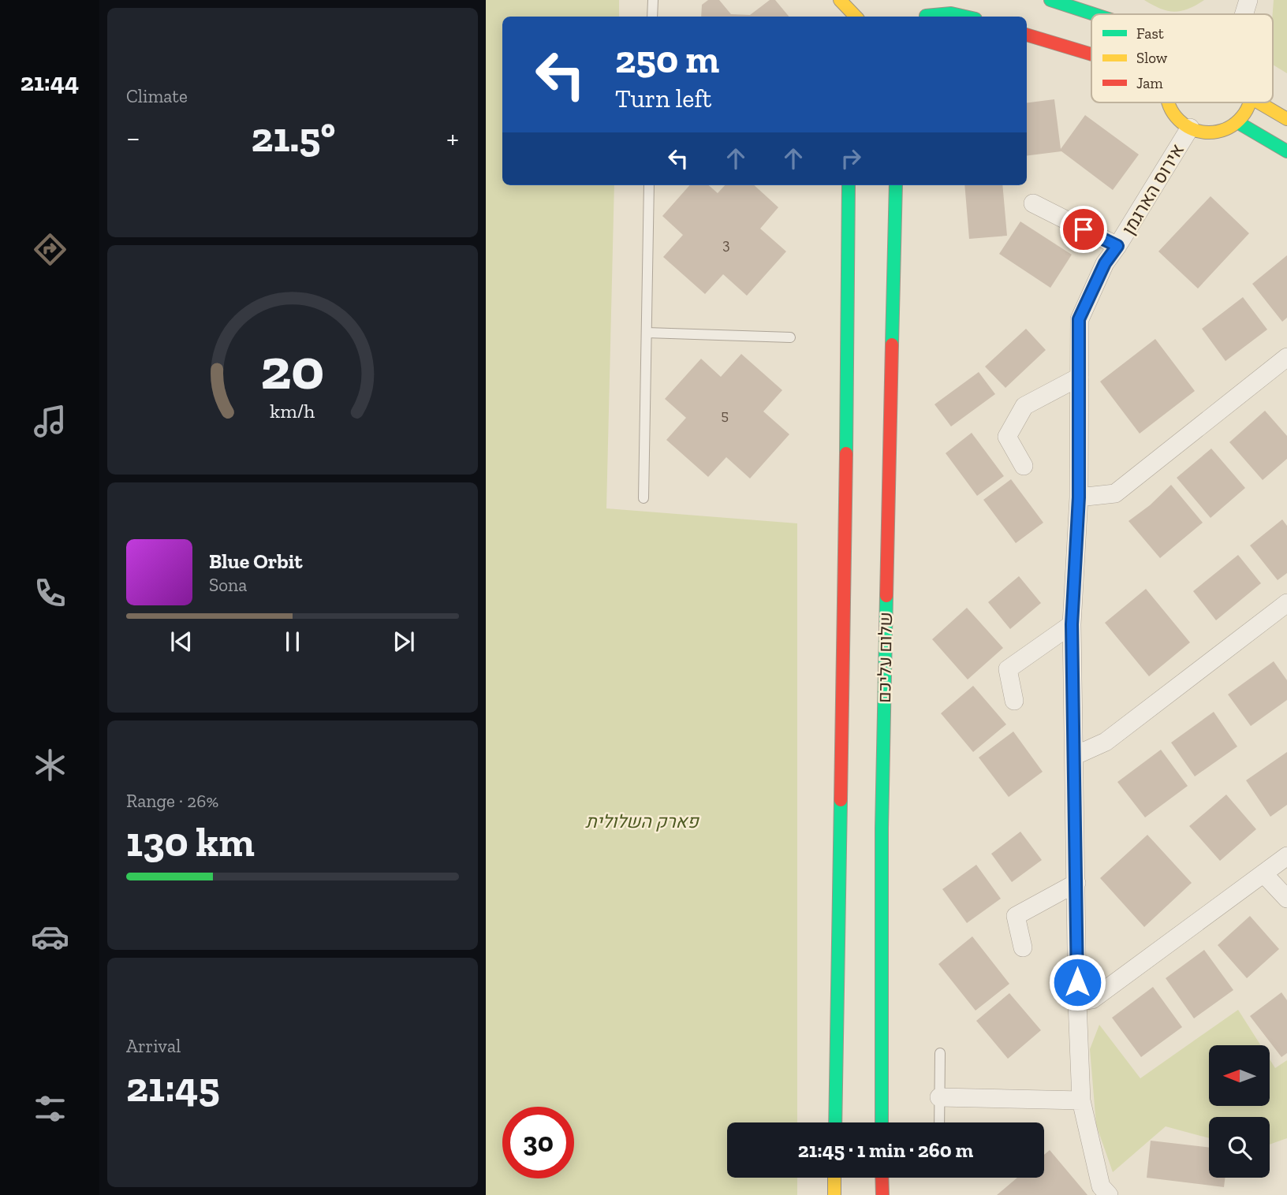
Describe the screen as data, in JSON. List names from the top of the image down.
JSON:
{
  "streets": {
    "main road": ["שלום עליכם"],
    "street": ["אירוס הארגמן"]
  },
  "parks": ["פארק השלולית"],
  "house_numbers": ["3", "5"],
  "legend": ["Fast", "Slow", "Jam"],
  "north": "left",
  "page": {
    "tabs": "21:44",
    "tile": [
      "Climate",
      ["Range · 26%", "130 km"],
      ["Arrival", "21:45"]
    ],
    "turn": ["250 m", "Turn left"],
    "heat": ["−", "21.5°", "+"],
    "song": ["Blue Orbit", "Sona"],
    "limit": "30",
    "trip": "21:45 · 1 min · 260 m",
    "gauge": ["20", "km/h"]
  }
}
